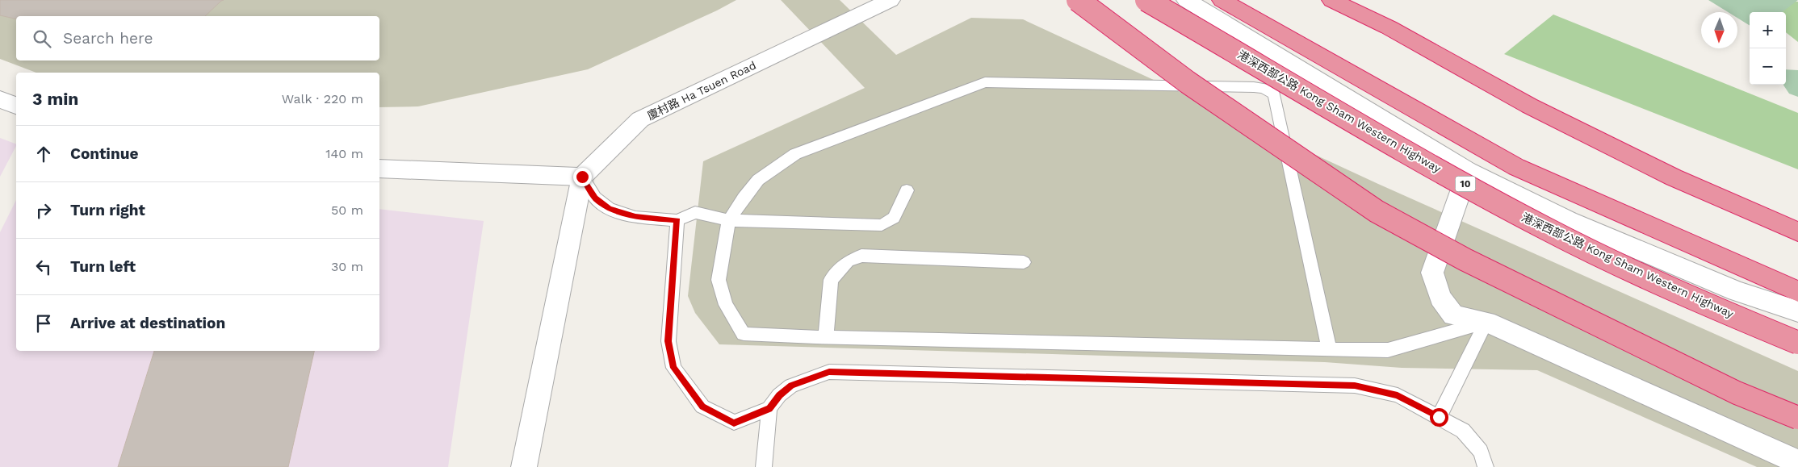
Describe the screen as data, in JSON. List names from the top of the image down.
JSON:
{
  "streets": {
    "highway": ["港深西部公路 Kong Sham Western Highway", "10"],
    "street": ["廈村路 Ha Tsuen Road"]
  },
  "north": "bottom",
  "page": {
    "map_buttons": ["+", "−"],
    "search": "Search here",
    "heading": ["3 min", "Walk · 220 m"],
    "list": [
      ["Continue", "140 m"],
      ["Turn right", "50 m"],
      ["Turn left", "30 m"],
      "Arrive at destination"
    ]
  }
}
